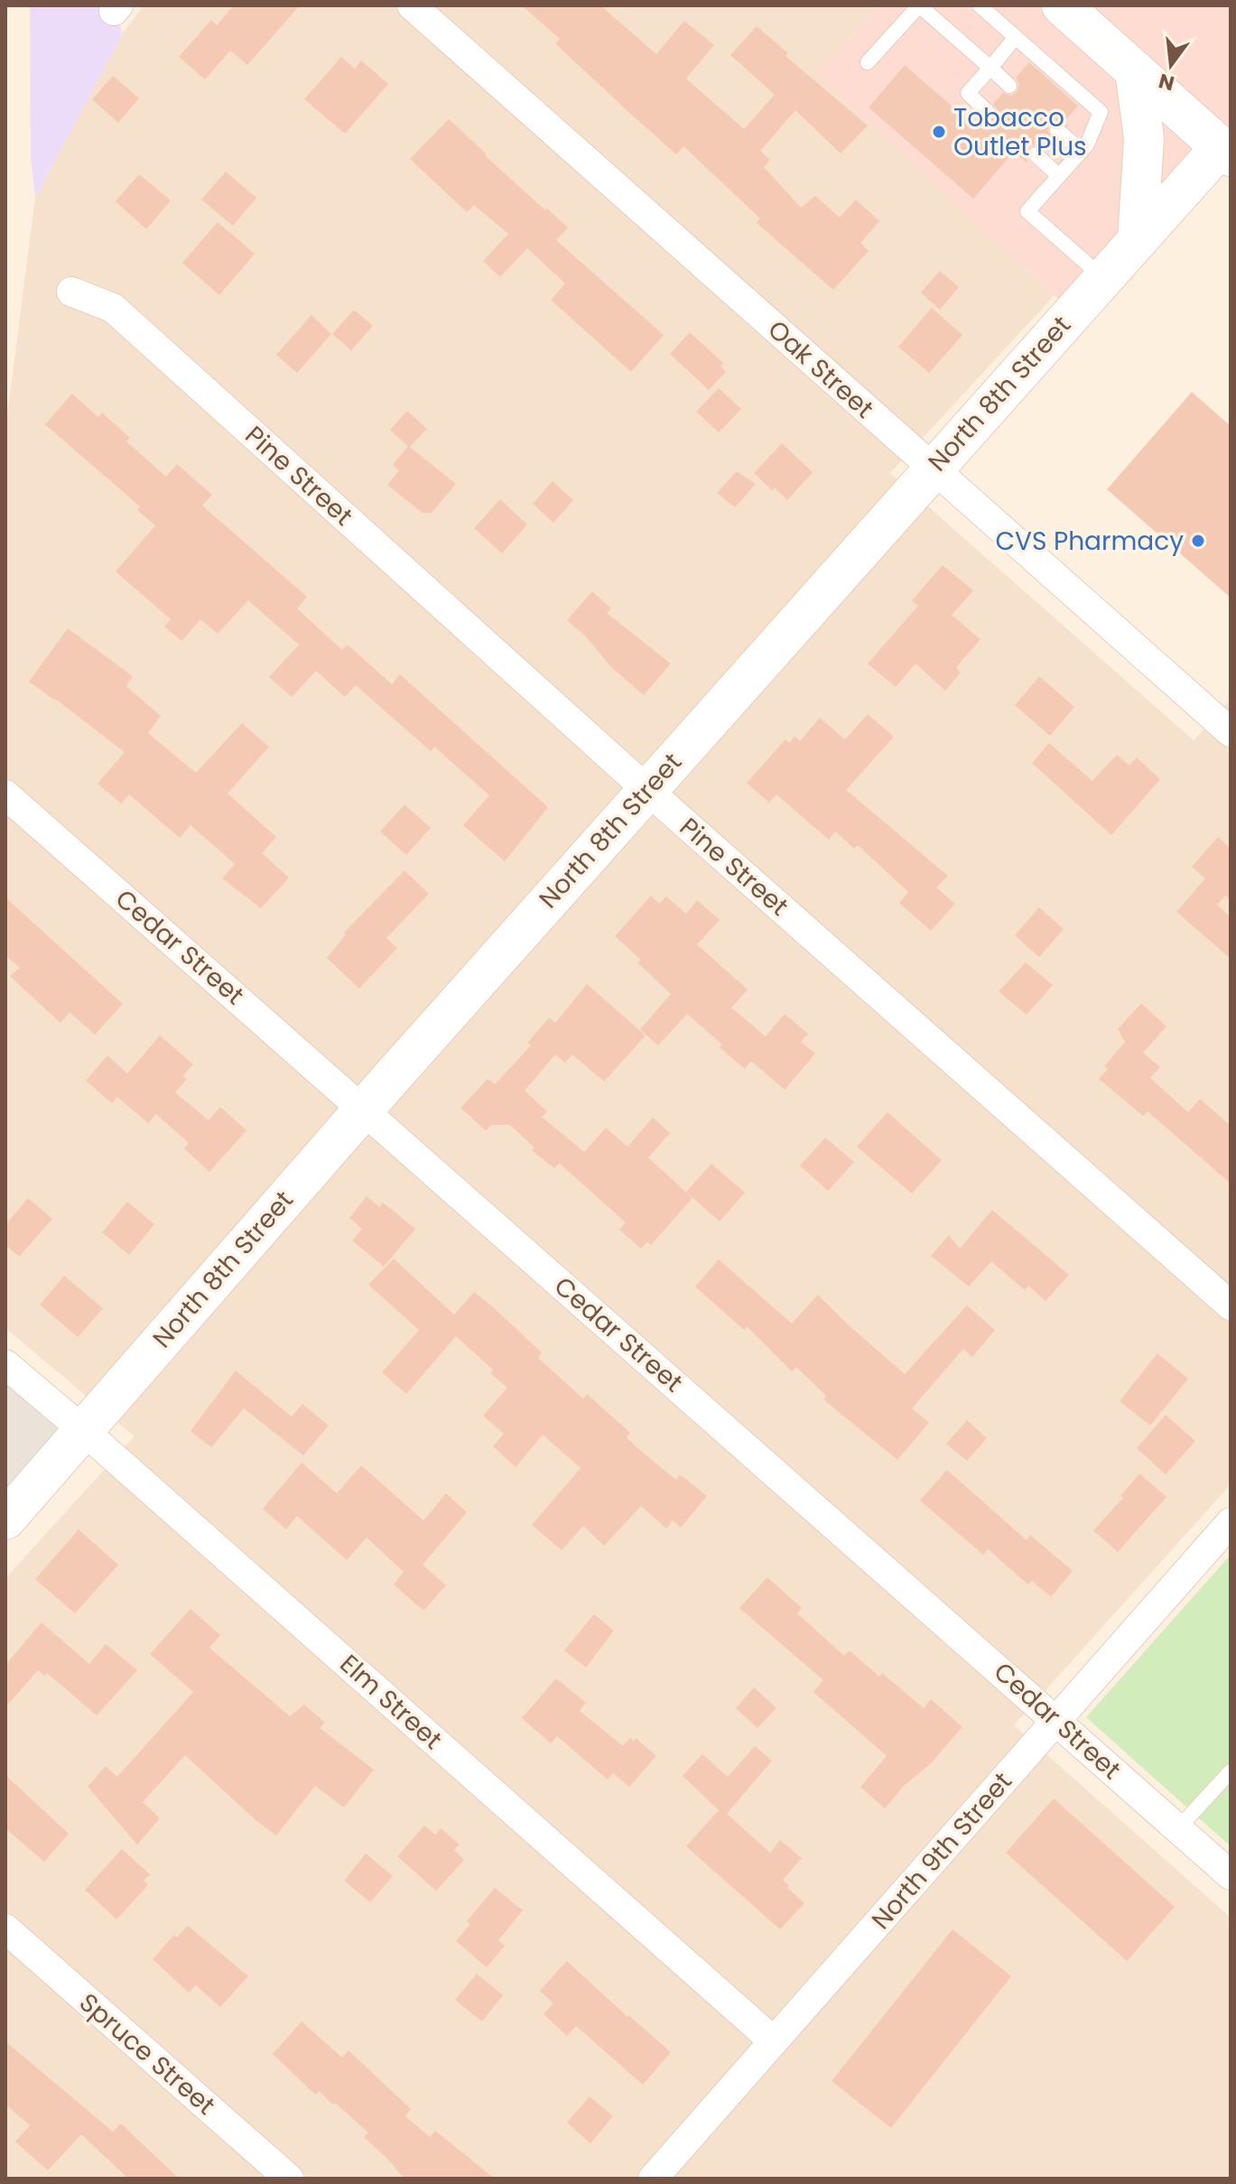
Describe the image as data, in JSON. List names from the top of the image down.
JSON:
{
  "streets": {
    "main road": ["North 8th Street"],
    "street": [
      "Oak Street",
      "Pine Street",
      "Cedar Street",
      "Elm Street",
      "North 9th Street",
      "Spruce Street"
    ]
  },
  "crossings": [
    ["Oak Street", "North 8th Street"],
    ["North 8th Street", "Pine Street"],
    ["North 8th Street", "Cedar Street"],
    ["North 8th Street", "Elm Street"],
    ["Cedar Street", "North 9th Street"],
    ["Elm Street", "North 9th Street"]
  ],
  "places": ["Tobacco Outlet Plus", "CVS Pharmacy"],
  "north": "bottom"
}
